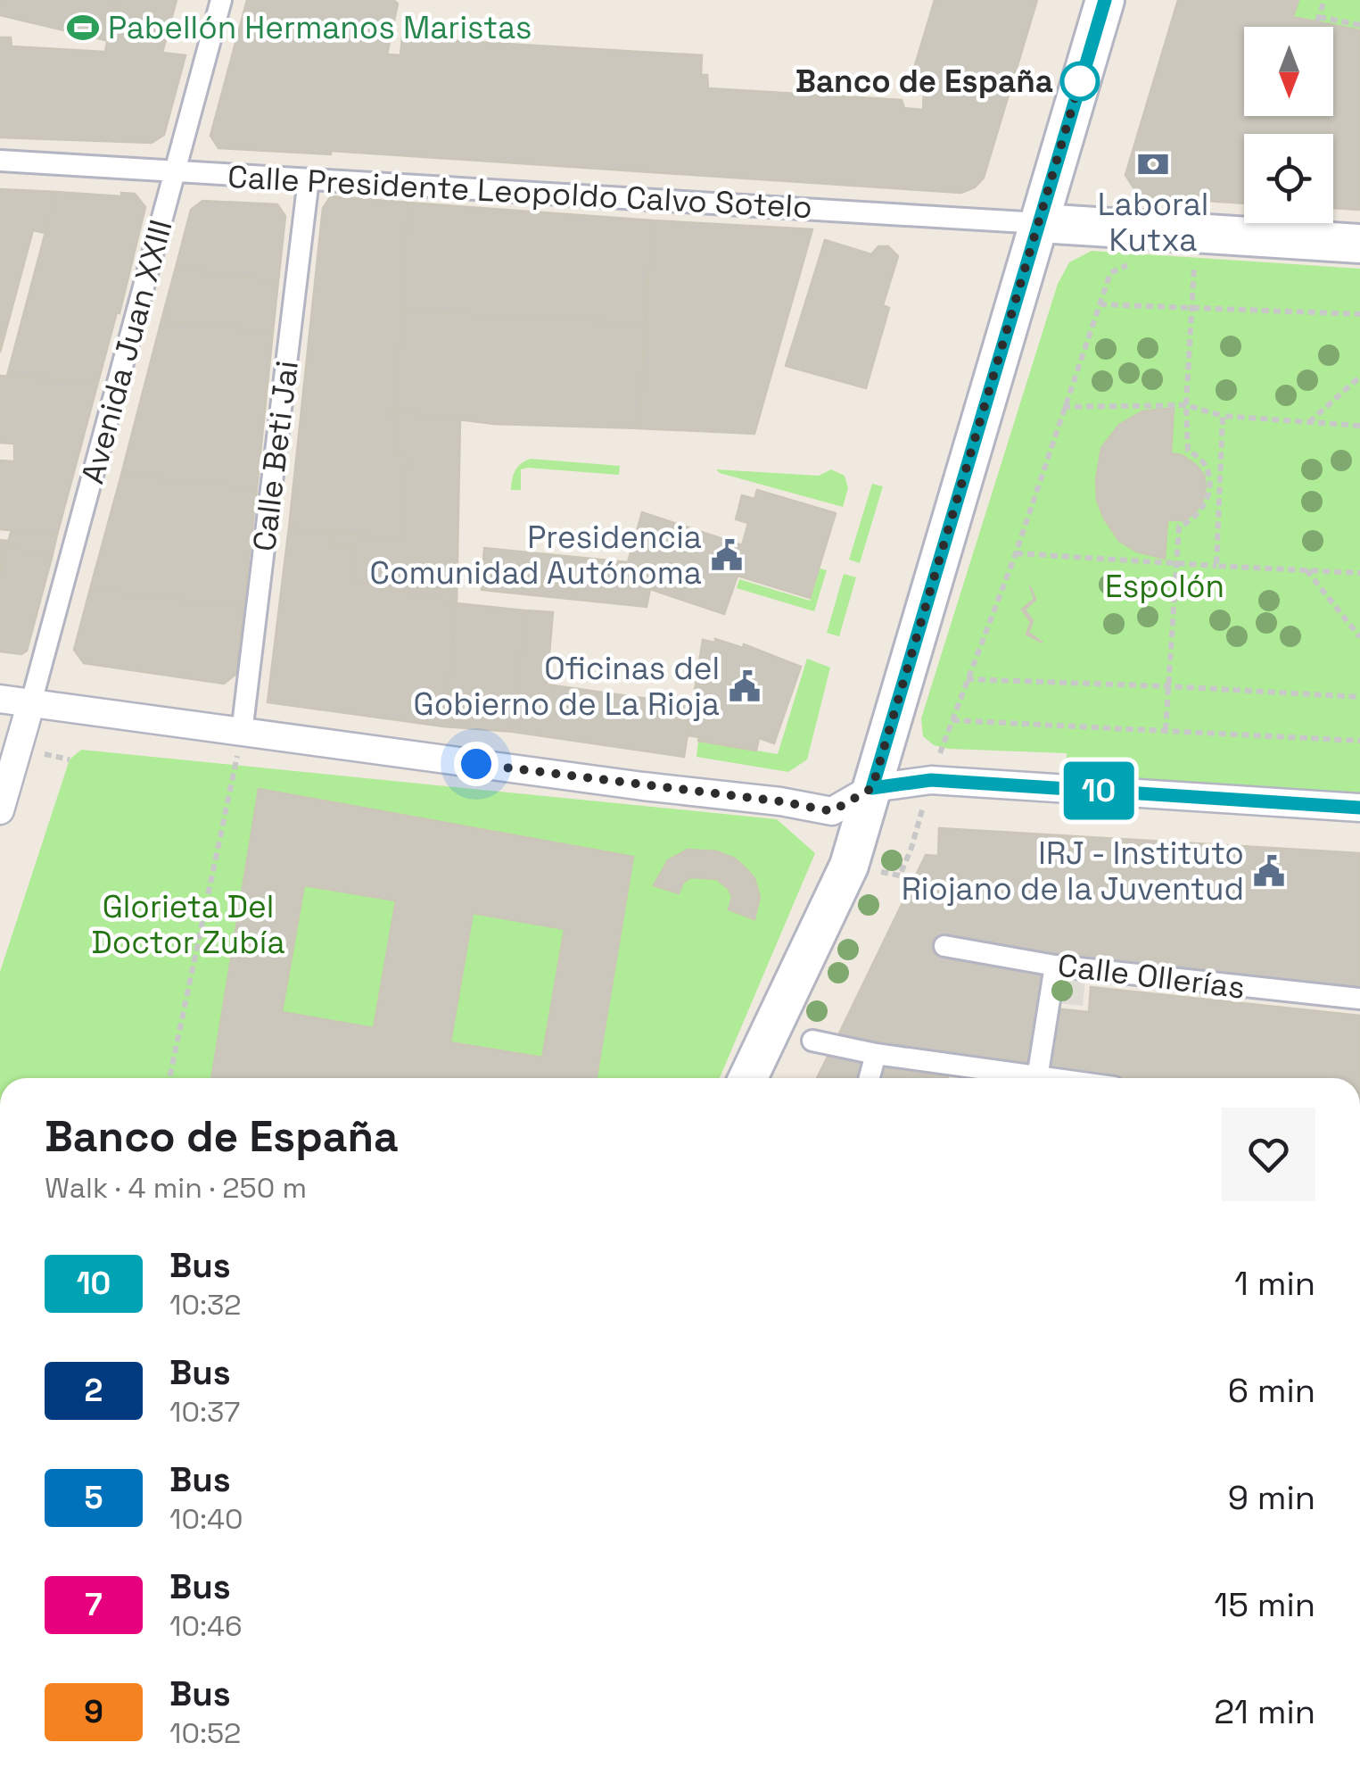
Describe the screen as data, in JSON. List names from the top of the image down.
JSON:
{
  "streets": {
    "street": [
      "Calle Presidente Leopoldo Calvo Sotelo",
      "Avenida Juan XXIII",
      "Calle Beti Jai",
      "Calle Ollerías"
    ]
  },
  "crossings": [
    ["Calle Presidente Leopoldo Calvo Sotelo", "Avenida Juan XXIII"],
    ["Calle Presidente Leopoldo Calvo Sotelo", "Calle Beti Jai"]
  ],
  "parks": ["Espolón", "Glorieta Del Doctor Zubía"],
  "places": {
    "sports": ["Pabellón Hermanos Maristas"],
    "other": ["Banco de España"],
    "bank": ["Laboral Kutxa"],
    "public building": ["Presidencia Comunidad Autónoma", "Oficinas del Gobierno de La Rioja", "IRJ - Instituto Riojano de la Juventud"]
  },
  "lines": ["bus line 10"],
  "north": "bottom",
  "page": {
    "on_map": "10",
    "heading": ["Banco de España", "Walk · 4 min · 250 m"],
    "list": [
      {
        "mark": "10",
        "name": "Bus",
        "note": "10:32",
        "value": "1 min"
      },
      {
        "mark": "2",
        "name": "Bus",
        "note": "10:37",
        "value": "6 min"
      },
      {
        "mark": "5",
        "name": "Bus",
        "note": "10:40",
        "value": "9 min"
      },
      {
        "mark": "7",
        "name": "Bus",
        "note": "10:46",
        "value": "15 min"
      },
      {
        "mark": "9",
        "name": "Bus",
        "note": "10:52",
        "value": "21 min"
      }
    ]
  }
}
